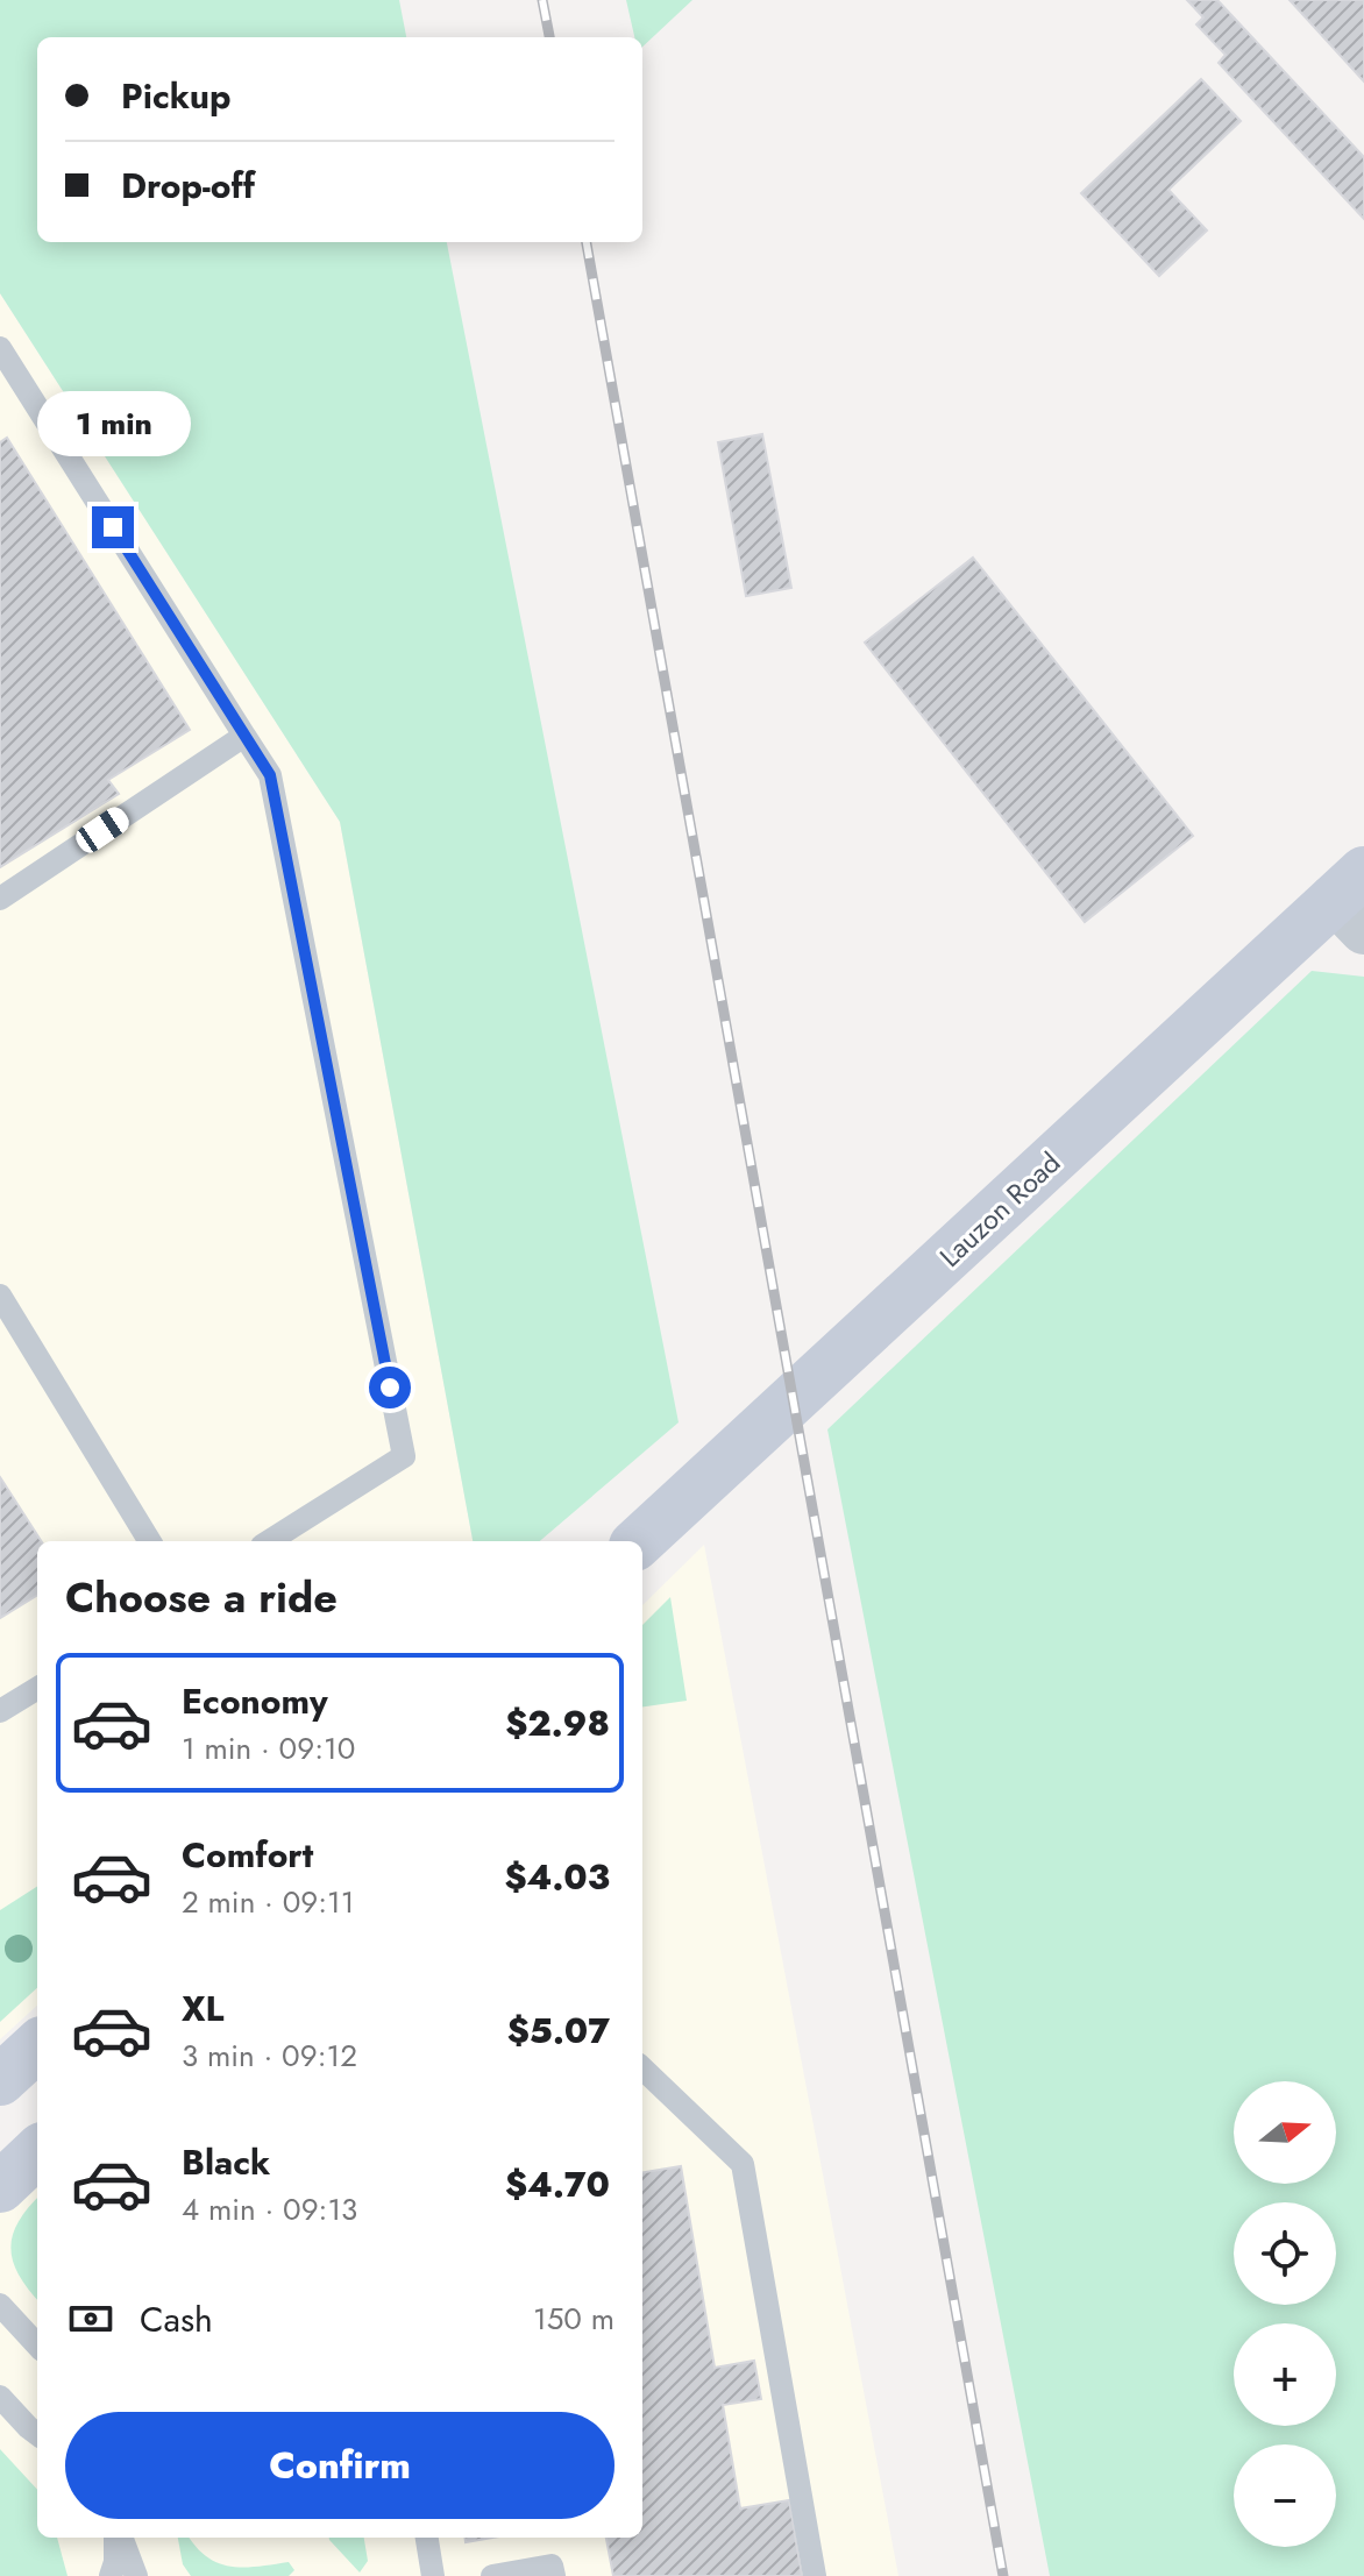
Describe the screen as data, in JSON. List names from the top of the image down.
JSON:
{
  "streets": {
    "street": ["Lauzon Road"]
  },
  "north": "right",
  "page": {
    "banner": ["Pickup", "Drop-off"],
    "bubble": "1 min",
    "heading": "Choose a ride",
    "list": [
      {
        "name": "Economy",
        "note": "1 min · 09:10",
        "value": "$2.98"
      },
      {
        "name": "Comfort",
        "note": "2 min · 09:11",
        "value": "$4.03"
      },
      {
        "name": "XL",
        "note": "3 min · 09:12",
        "value": "$5.07"
      },
      {
        "name": "Black",
        "note": "4 min · 09:13",
        "value": "$4.70"
      }
    ],
    "map_buttons": ["+", "−"],
    "pay": ["Cash", "150 m"],
    "buttons": "Confirm"
  }
}
